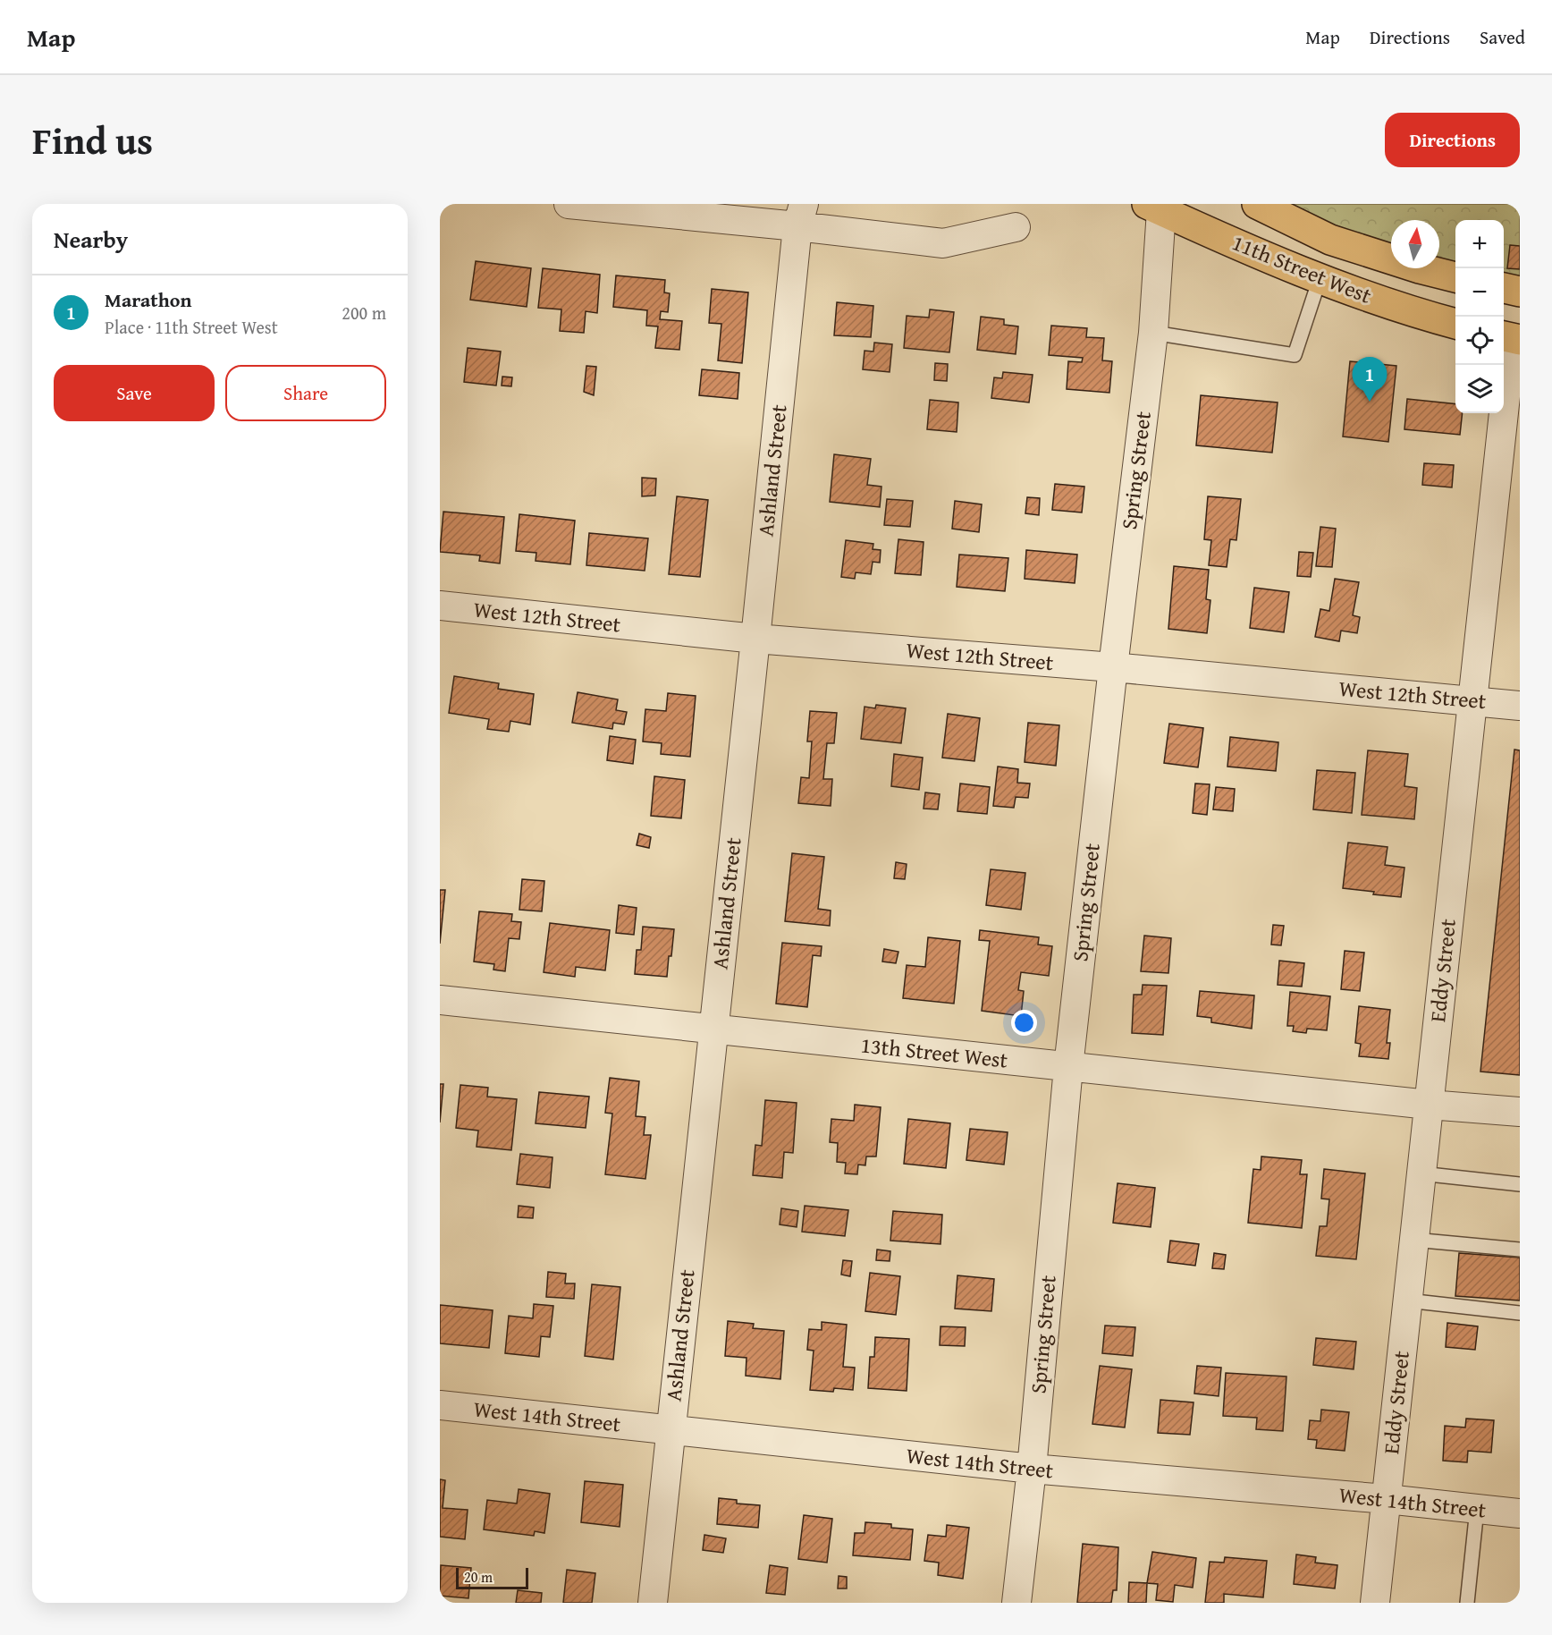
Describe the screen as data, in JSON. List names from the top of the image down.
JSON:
{
  "streets": {
    "highway": ["11th Street West"],
    "street": [
      "Ashland Street",
      "Spring Street",
      "West 12th Street",
      "Eddy Street",
      "13th Street West",
      "West 14th Street"
    ]
  },
  "crossings": [
    ["11th Street West", "Spring Street"],
    ["Ashland Street", "West 12th Street"],
    ["Ashland Street", "13th Street West"],
    ["Ashland Street", "West 14th Street"],
    ["Spring Street", "West 12th Street"],
    ["Spring Street", "13th Street West"],
    ["Spring Street", "West 14th Street"],
    ["West 12th Street", "Eddy Street"],
    ["Eddy Street", "13th Street West"],
    ["Eddy Street", "West 14th Street"]
  ],
  "scale_bar": "20 m",
  "north": "top",
  "page": {
    "header": "Map",
    "nav": ["Map", "Directions", "Saved"],
    "title": "Find us",
    "buttons": [
      "Directions",
      ["Save", "Share"]
    ],
    "heading": "Nearby",
    "map_buttons": ["+", "−"],
    "list": [
      {
        "mark": "1",
        "name": "Marathon",
        "note": "Place · 11th Street West",
        "value": "200 m"
      }
    ],
    "pins": "1",
    "scale": "20 m"
  }
}
